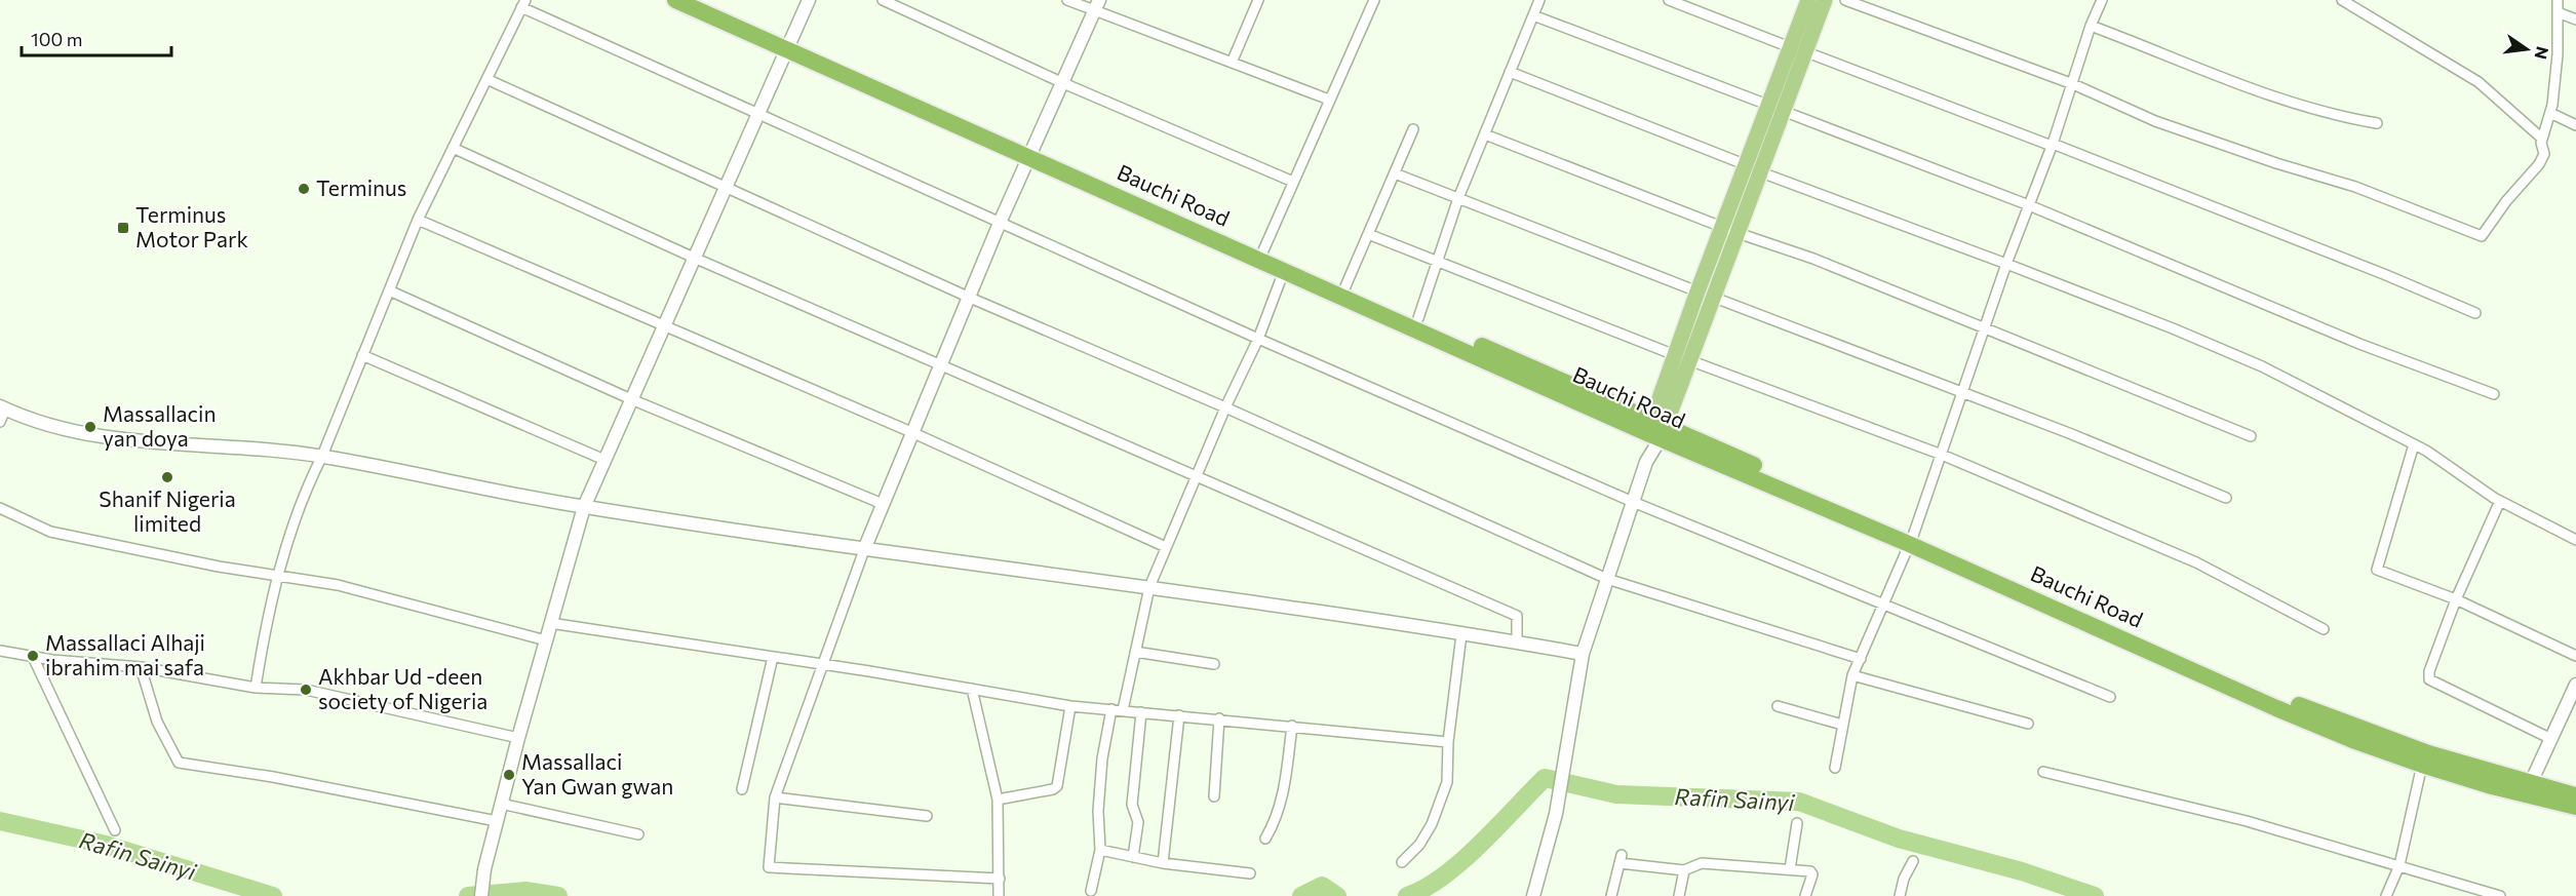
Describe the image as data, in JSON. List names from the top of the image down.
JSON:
{
  "streets": {
    "highway": ["Bauchi Road"]
  },
  "water": ["Rafin Sainyi"],
  "places": {
    "other": [
      "Terminus",
      "Massallacin yan doya",
      "Shanif Nigeria limited",
      "Massallaci Alhaji ibrahim mai safa",
      "Akhbar Ud -deen society of Nigeria",
      "Massallaci Yan Gwan gwan"
    ],
    "transit": ["Terminus Motor Park"]
  },
  "scale_bar": "100 m",
  "north": "right"
}
